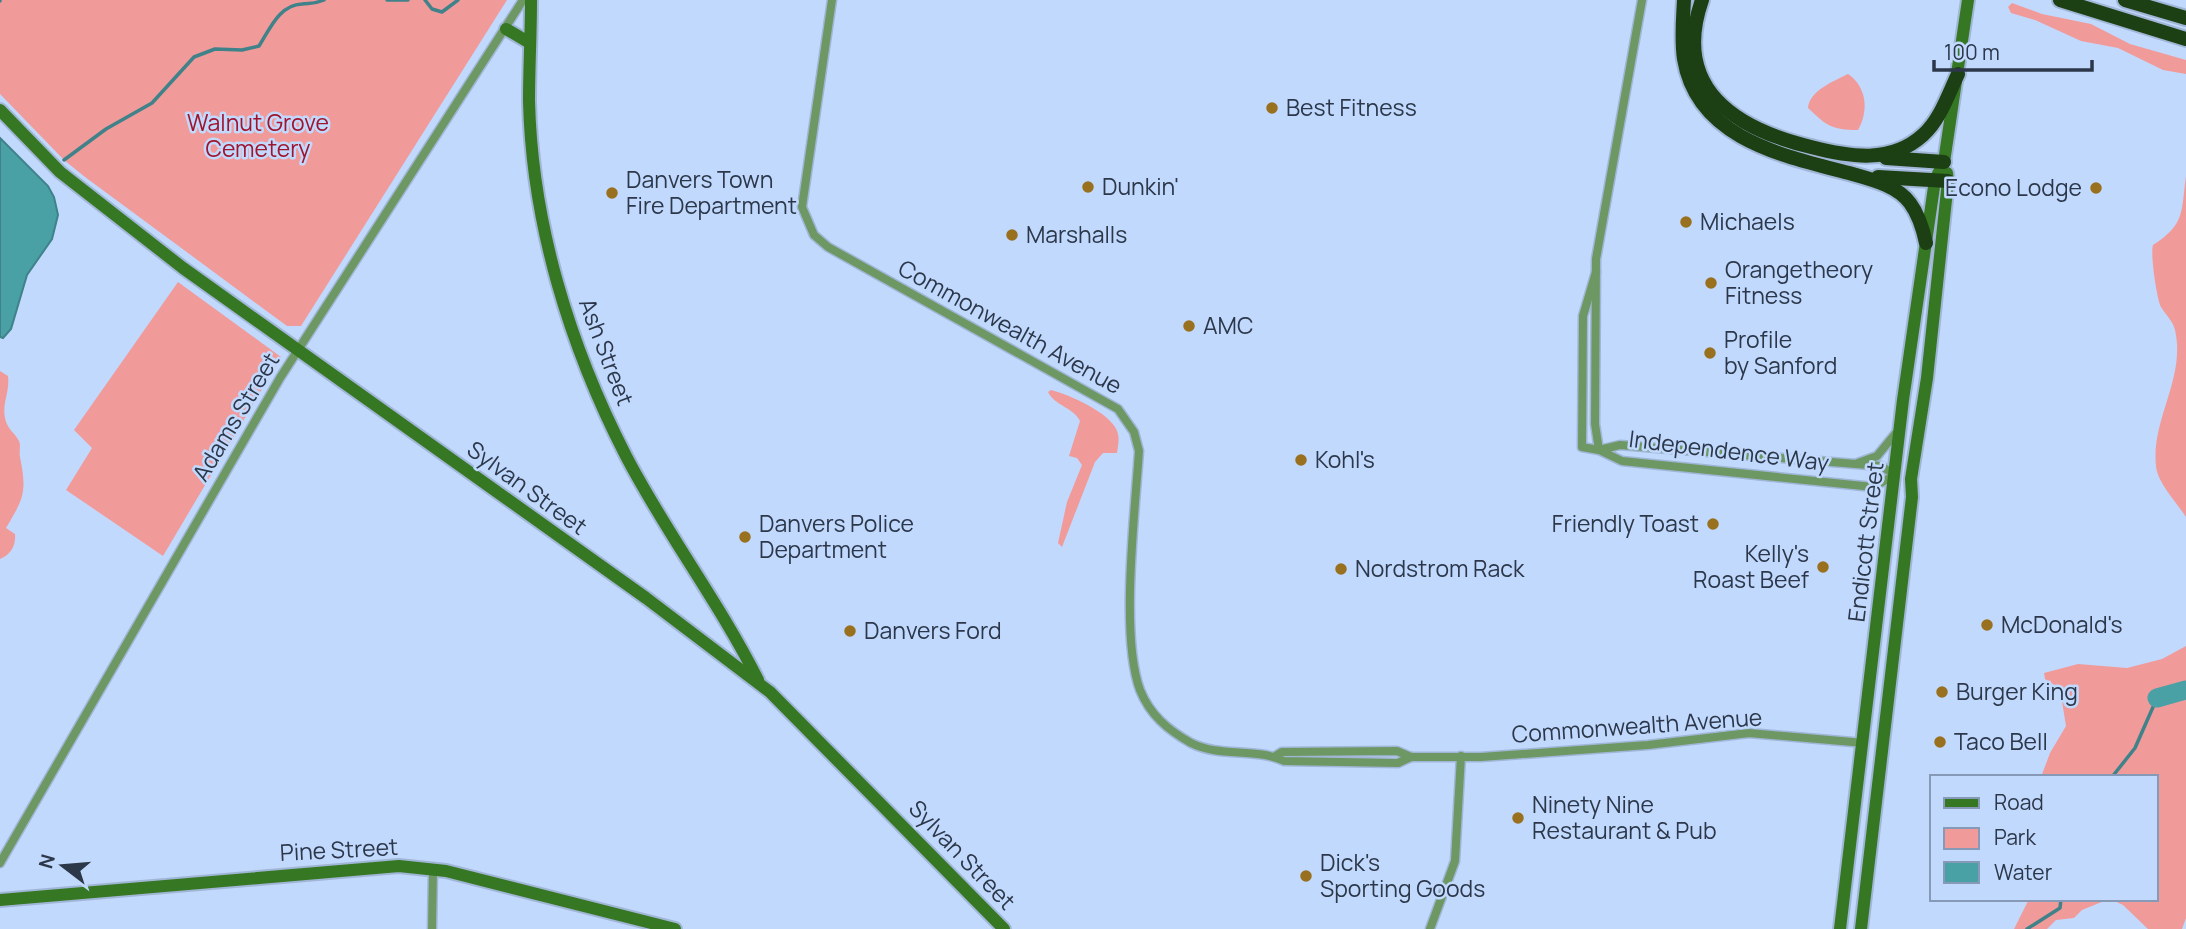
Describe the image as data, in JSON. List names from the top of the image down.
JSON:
{
  "streets": {
    "main road": [
      "Ash Street",
      "Sylvan Street",
      "Endicott Street",
      "Pine Street"
    ],
    "street": ["Commonwealth Avenue", "Adams Street", "Independence Way"]
  },
  "crossings": [
    ["Commonwealth Avenue", "Endicott Street"],
    ["Ash Street", "Sylvan Street"],
    ["Adams Street", "Sylvan Street"],
    ["Independence Way", "Endicott Street"]
  ],
  "parks": ["Walnut Grove Cemetery"],
  "places": [
    "Best Fitness",
    "Dunkin'",
    "Econo Lodge",
    "Danvers Town Fire Department",
    "Michaels",
    "Marshalls",
    "Orangetheory Fitness",
    "AMC",
    "Profile by Sanford",
    "Kohl's",
    "Friendly Toast",
    "Danvers Police Department",
    "Kelly's Roast Beef",
    "Nordstrom Rack",
    "McDonald's",
    "Danvers Ford",
    "Burger King",
    "Taco Bell",
    "Ninety Nine Restaurant & Pub",
    "Dick's Sporting Goods"
  ],
  "legend": ["Road", "Park", "Water"],
  "scale_bar": "100 m",
  "north": "left"
}
